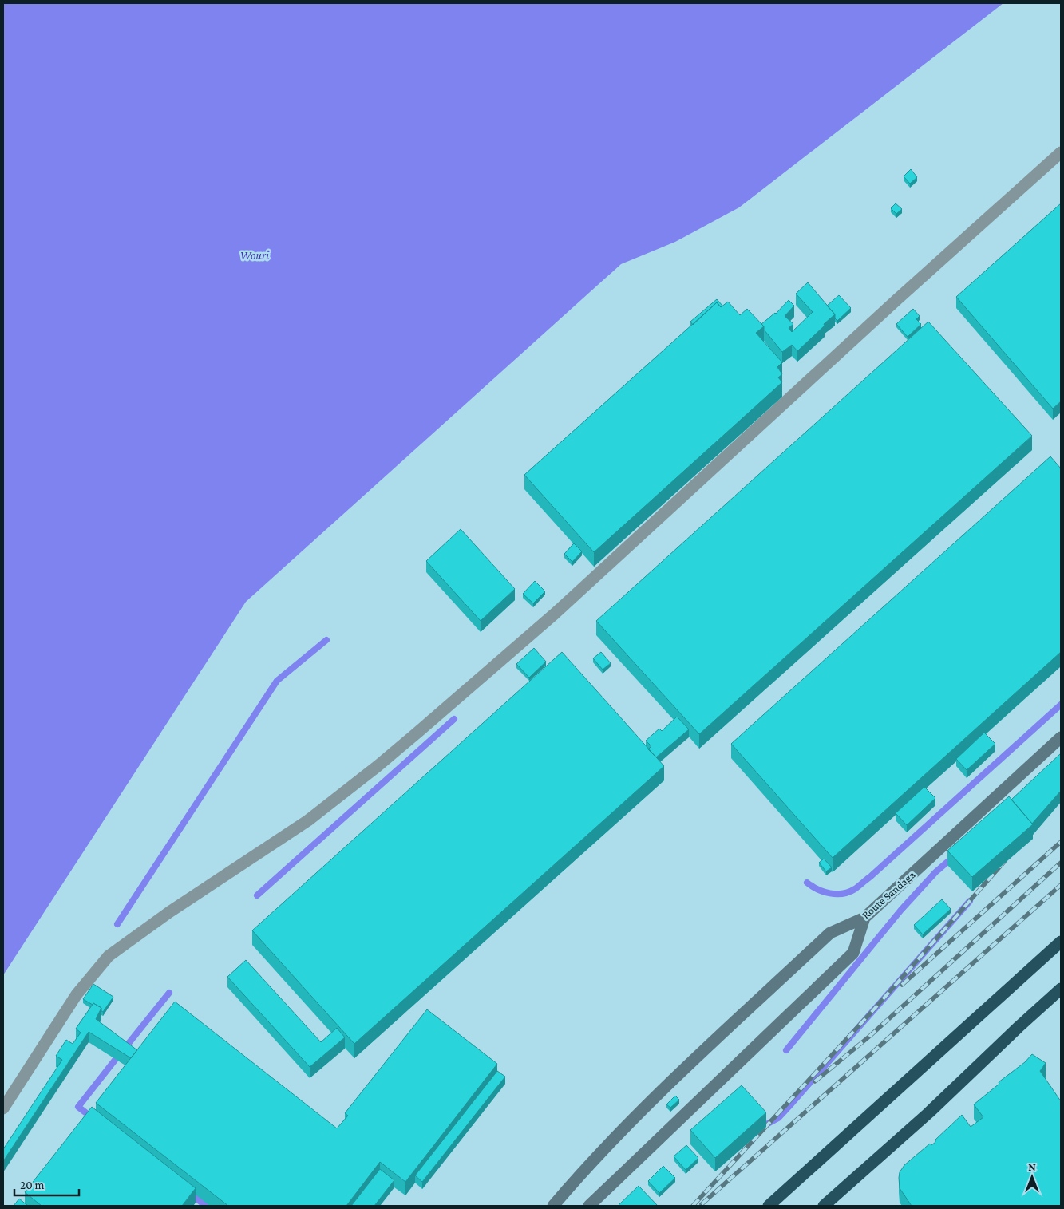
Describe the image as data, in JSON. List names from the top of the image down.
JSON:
{
  "streets": {
    "street": ["Route Sandaga"]
  },
  "water": ["Wouri"],
  "scale_bar": "20 m",
  "north": "top"
}
